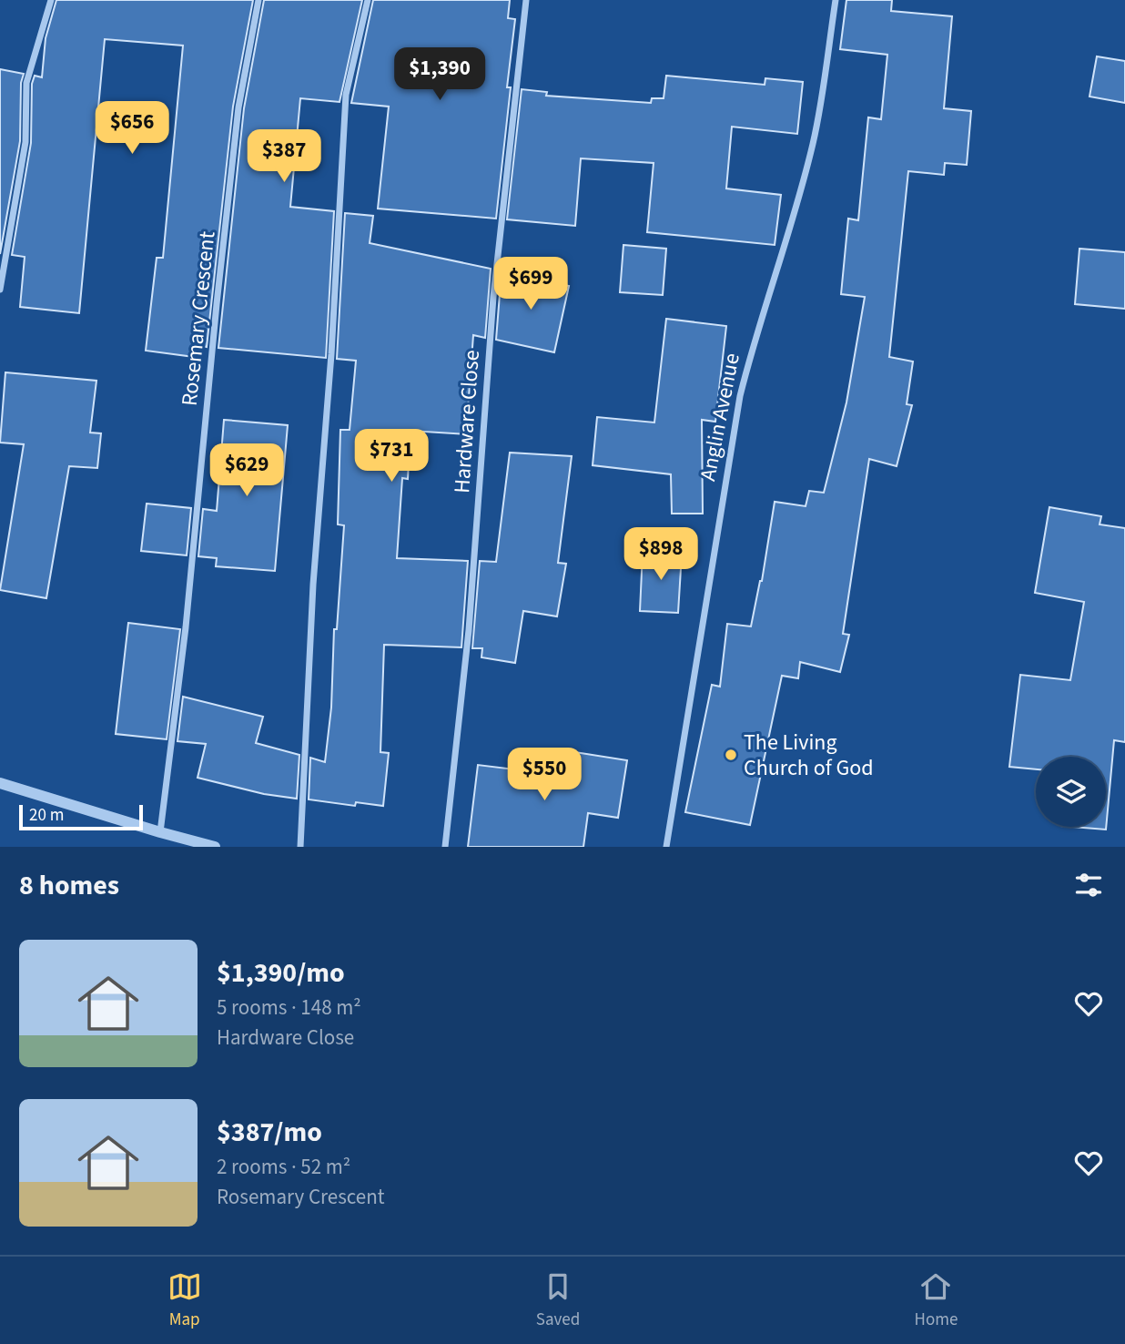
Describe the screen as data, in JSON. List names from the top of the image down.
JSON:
{
  "streets": {
    "street": ["Rosemary Crescent", "Anglin Avenue", "Hardware Close"]
  },
  "places": ["The Living Church of God"],
  "scale_bar": "20 m",
  "page": {
    "price": [
      "$1,390",
      "$656",
      "$387",
      "$699",
      "$731",
      "$629",
      "$898",
      "$550"
    ],
    "scale": "20 m",
    "heading": "8 homes",
    "list": [
      {
        "name": "$1,390/mo",
        "note": "5 rooms · 148 m² · Hardware Close"
      },
      {
        "name": "$387/mo",
        "note": "2 rooms · 52 m² · Rosemary Crescent"
      }
    ],
    "tabs": ["Map", "Saved", "Home"]
  }
}
